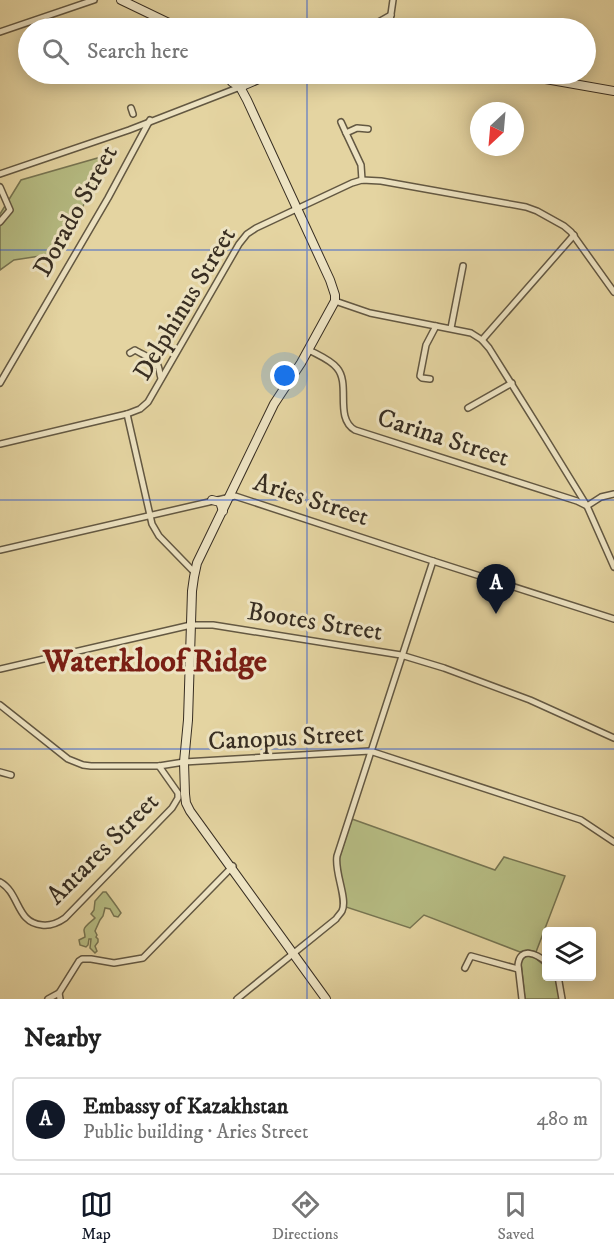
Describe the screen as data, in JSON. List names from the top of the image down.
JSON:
{
  "streets": {
    "street": [
      "Dorado Street",
      "Delphinus Street",
      "Carina Street",
      "Aries Street",
      "Bootes Street",
      "Canopus Street",
      "Antares Street"
    ]
  },
  "crossings": [
    ["Canopus Street", "Antares Street"]
  ],
  "districts": ["Waterkloof Ridge"],
  "north": "bottom left",
  "page": {
    "search": "Search here",
    "pins": "A",
    "heading": "Nearby",
    "list": [
      {
        "mark": "A",
        "name": "Embassy of Kazakhstan",
        "note": "Public building · Aries Street",
        "value": "480 m"
      }
    ],
    "nav": ["Map", "Directions", "Saved"]
  }
}
